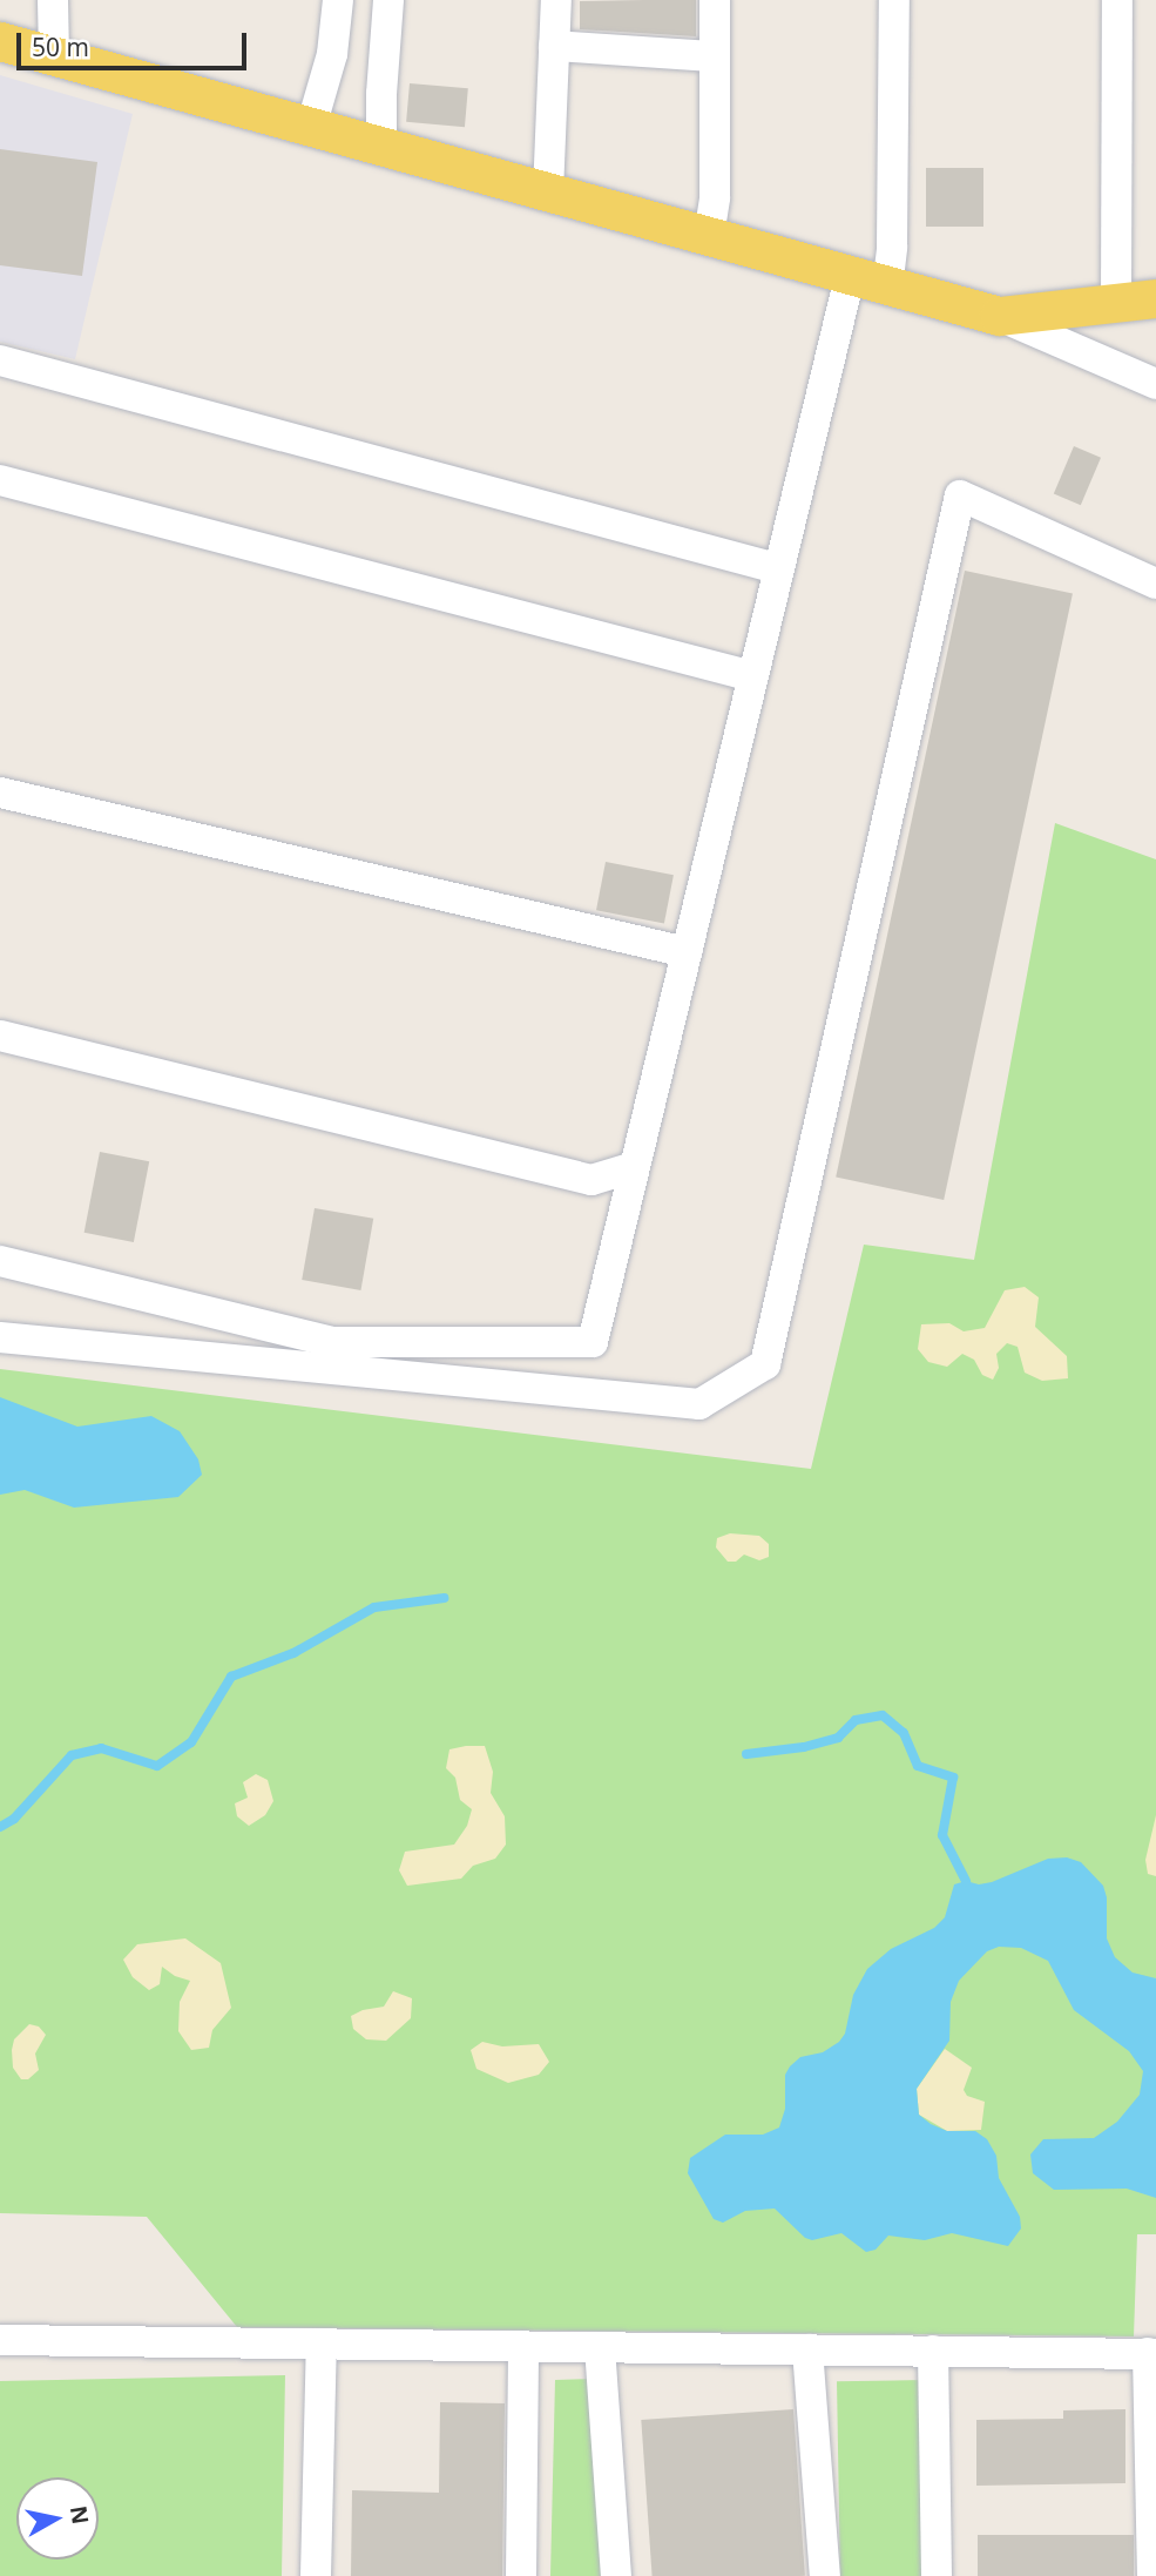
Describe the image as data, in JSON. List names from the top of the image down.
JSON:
{
  "scale_bar": "50 m",
  "north": "right"
}
